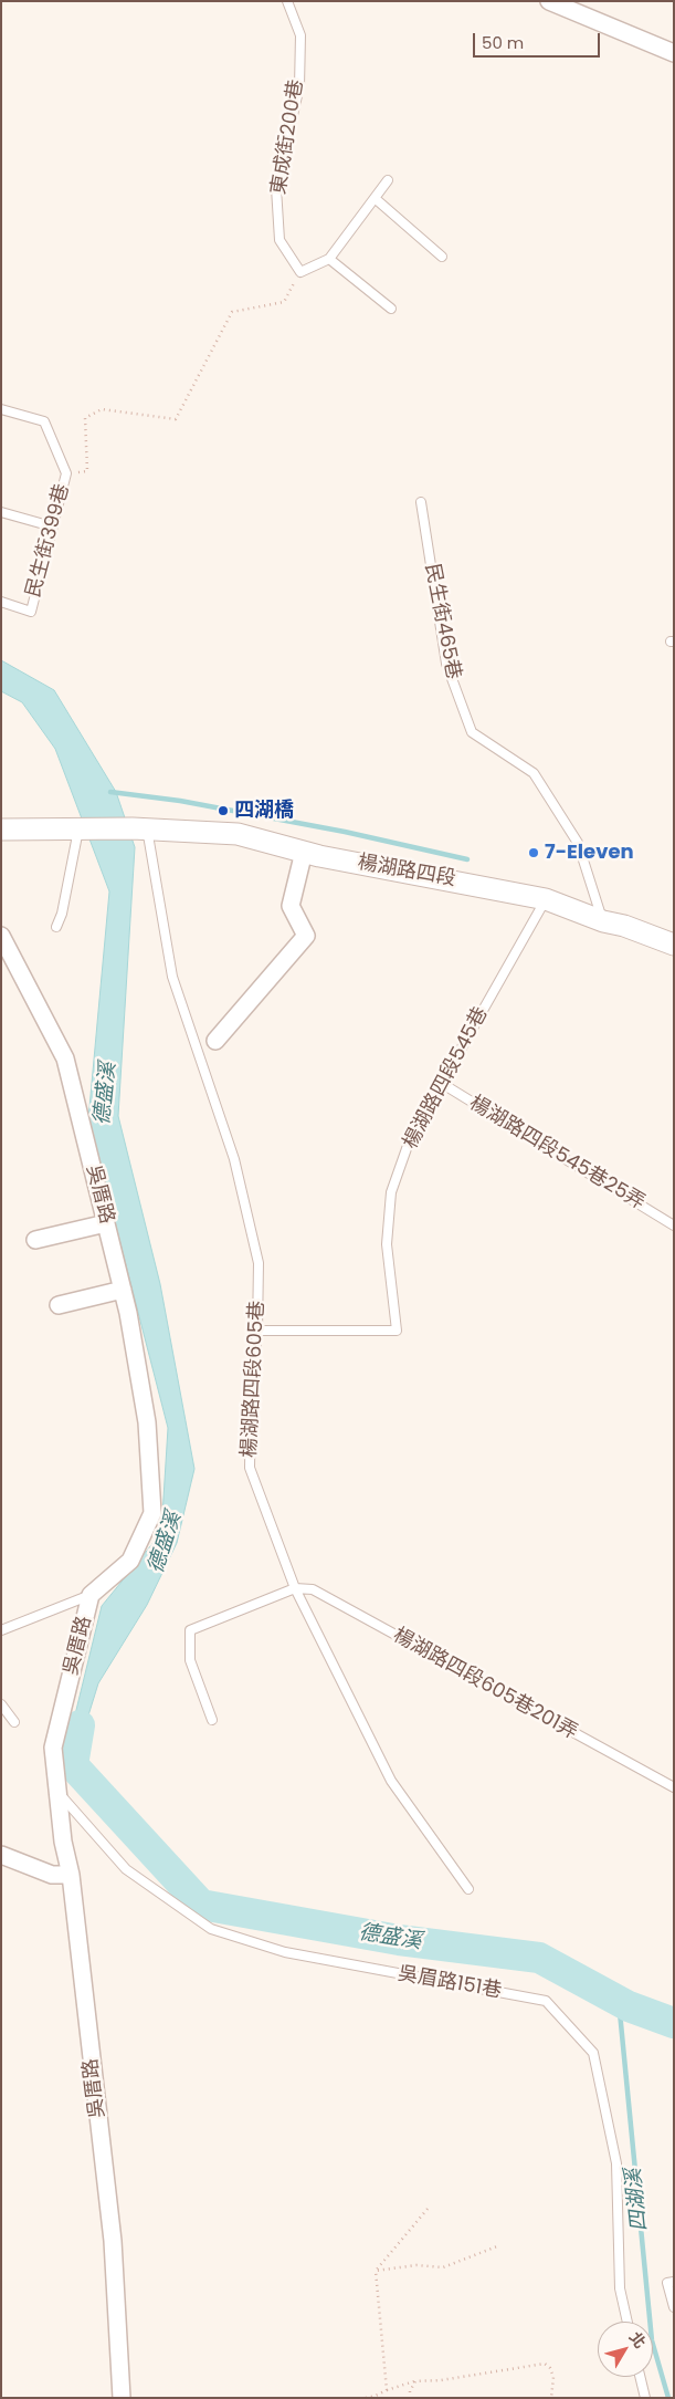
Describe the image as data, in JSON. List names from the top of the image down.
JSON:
{
  "streets": {
    "street": ["楊湖路四段", "吳厝路"],
    "lane": [
      "東成街200巷",
      "民生街399巷",
      "民生街465巷",
      "楊湖路四段545巷",
      "楊湖路四段545巷25弄",
      "楊湖路四段605巷",
      "楊湖路四段605巷201弄",
      "吳眉路151巷"
    ]
  },
  "crossings": [
    ["民生街465巷", "楊湖路四段"],
    ["楊湖路四段", "楊湖路四段545巷"],
    ["楊湖路四段", "楊湖路四段605巷"],
    ["楊湖路四段545巷", "楊湖路四段545巷25弄"],
    ["楊湖路四段545巷", "楊湖路四段605巷"],
    ["吳厝路", "吳眉路151巷"],
    ["楊湖路四段605巷", "楊湖路四段605巷201弄"]
  ],
  "water": ["德盛溪", "四湖溪"],
  "places": ["四湖橋", "7-Eleven"],
  "scale_bar": "50 m",
  "north": "top right"
}
